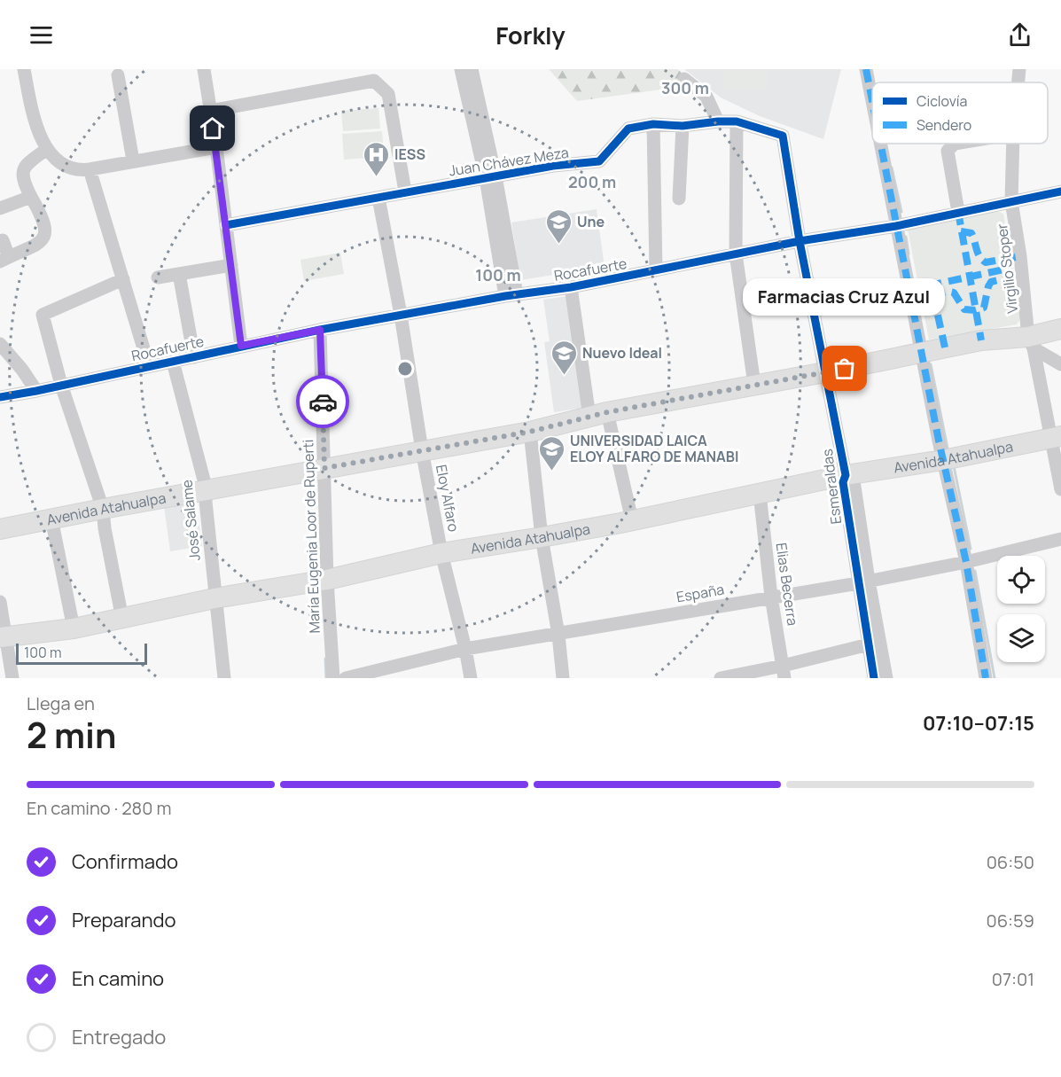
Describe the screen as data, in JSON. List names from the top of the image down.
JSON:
{
  "streets": {
    "highway": ["Avenida Atahualpa"],
    "street": [
      "Juan Chávez Meza",
      "Virgilio Stoper",
      "Rocafuerte",
      "Esmeraldas",
      "Eloy Alfaro",
      "José Salame",
      "María Eugenia Loor de Ruperti",
      "Elias Becerra",
      "España"
    ]
  },
  "crossings": [
    ["Juan Chávez Meza", "Esmeraldas"],
    ["Juan Chávez Meza", "Eloy Alfaro"],
    ["Virgilio Stoper", "Rocafuerte"],
    ["Virgilio Stoper", "Avenida Atahualpa"],
    ["Rocafuerte", "Esmeraldas"],
    ["Rocafuerte", "Eloy Alfaro"],
    ["Rocafuerte", "José Salame"],
    ["Rocafuerte", "María Eugenia Loor de Ruperti"],
    ["Avenida Atahualpa", "Esmeraldas"],
    ["Avenida Atahualpa", "Eloy Alfaro"],
    ["Avenida Atahualpa", "José Salame"],
    ["Avenida Atahualpa", "María Eugenia Loor de Ruperti"],
    ["Avenida Atahualpa", "Elias Becerra"],
    ["Esmeraldas", "España"],
    ["Eloy Alfaro", "España"],
    ["Elias Becerra", "España"]
  ],
  "places": {
    "hospital": ["IESS"],
    "school or university": ["Une", "Nuevo Ideal", "UNIVERSIDAD LAICA ELOY ALFARO DE MANABI"],
    "other": ["Farmacias Cruz Azul"]
  },
  "legend": ["Ciclovía", "Sendero"],
  "scale_bar": "100 m",
  "page": {
    "header": "Forkly",
    "bubble": "Farmacias Cruz Azul",
    "scale": "100 m",
    "heading": ["2 min", "Llega en", "07:10–07:15"],
    "bar": "En camino · 280 m",
    "list": [
      ["Confirmado", "06:50"],
      ["Preparando", "06:59"],
      ["En camino", "07:01"],
      "Entregado"
    ]
  },
  "rings": ["300 m", "200 m", "100 m"]
}
